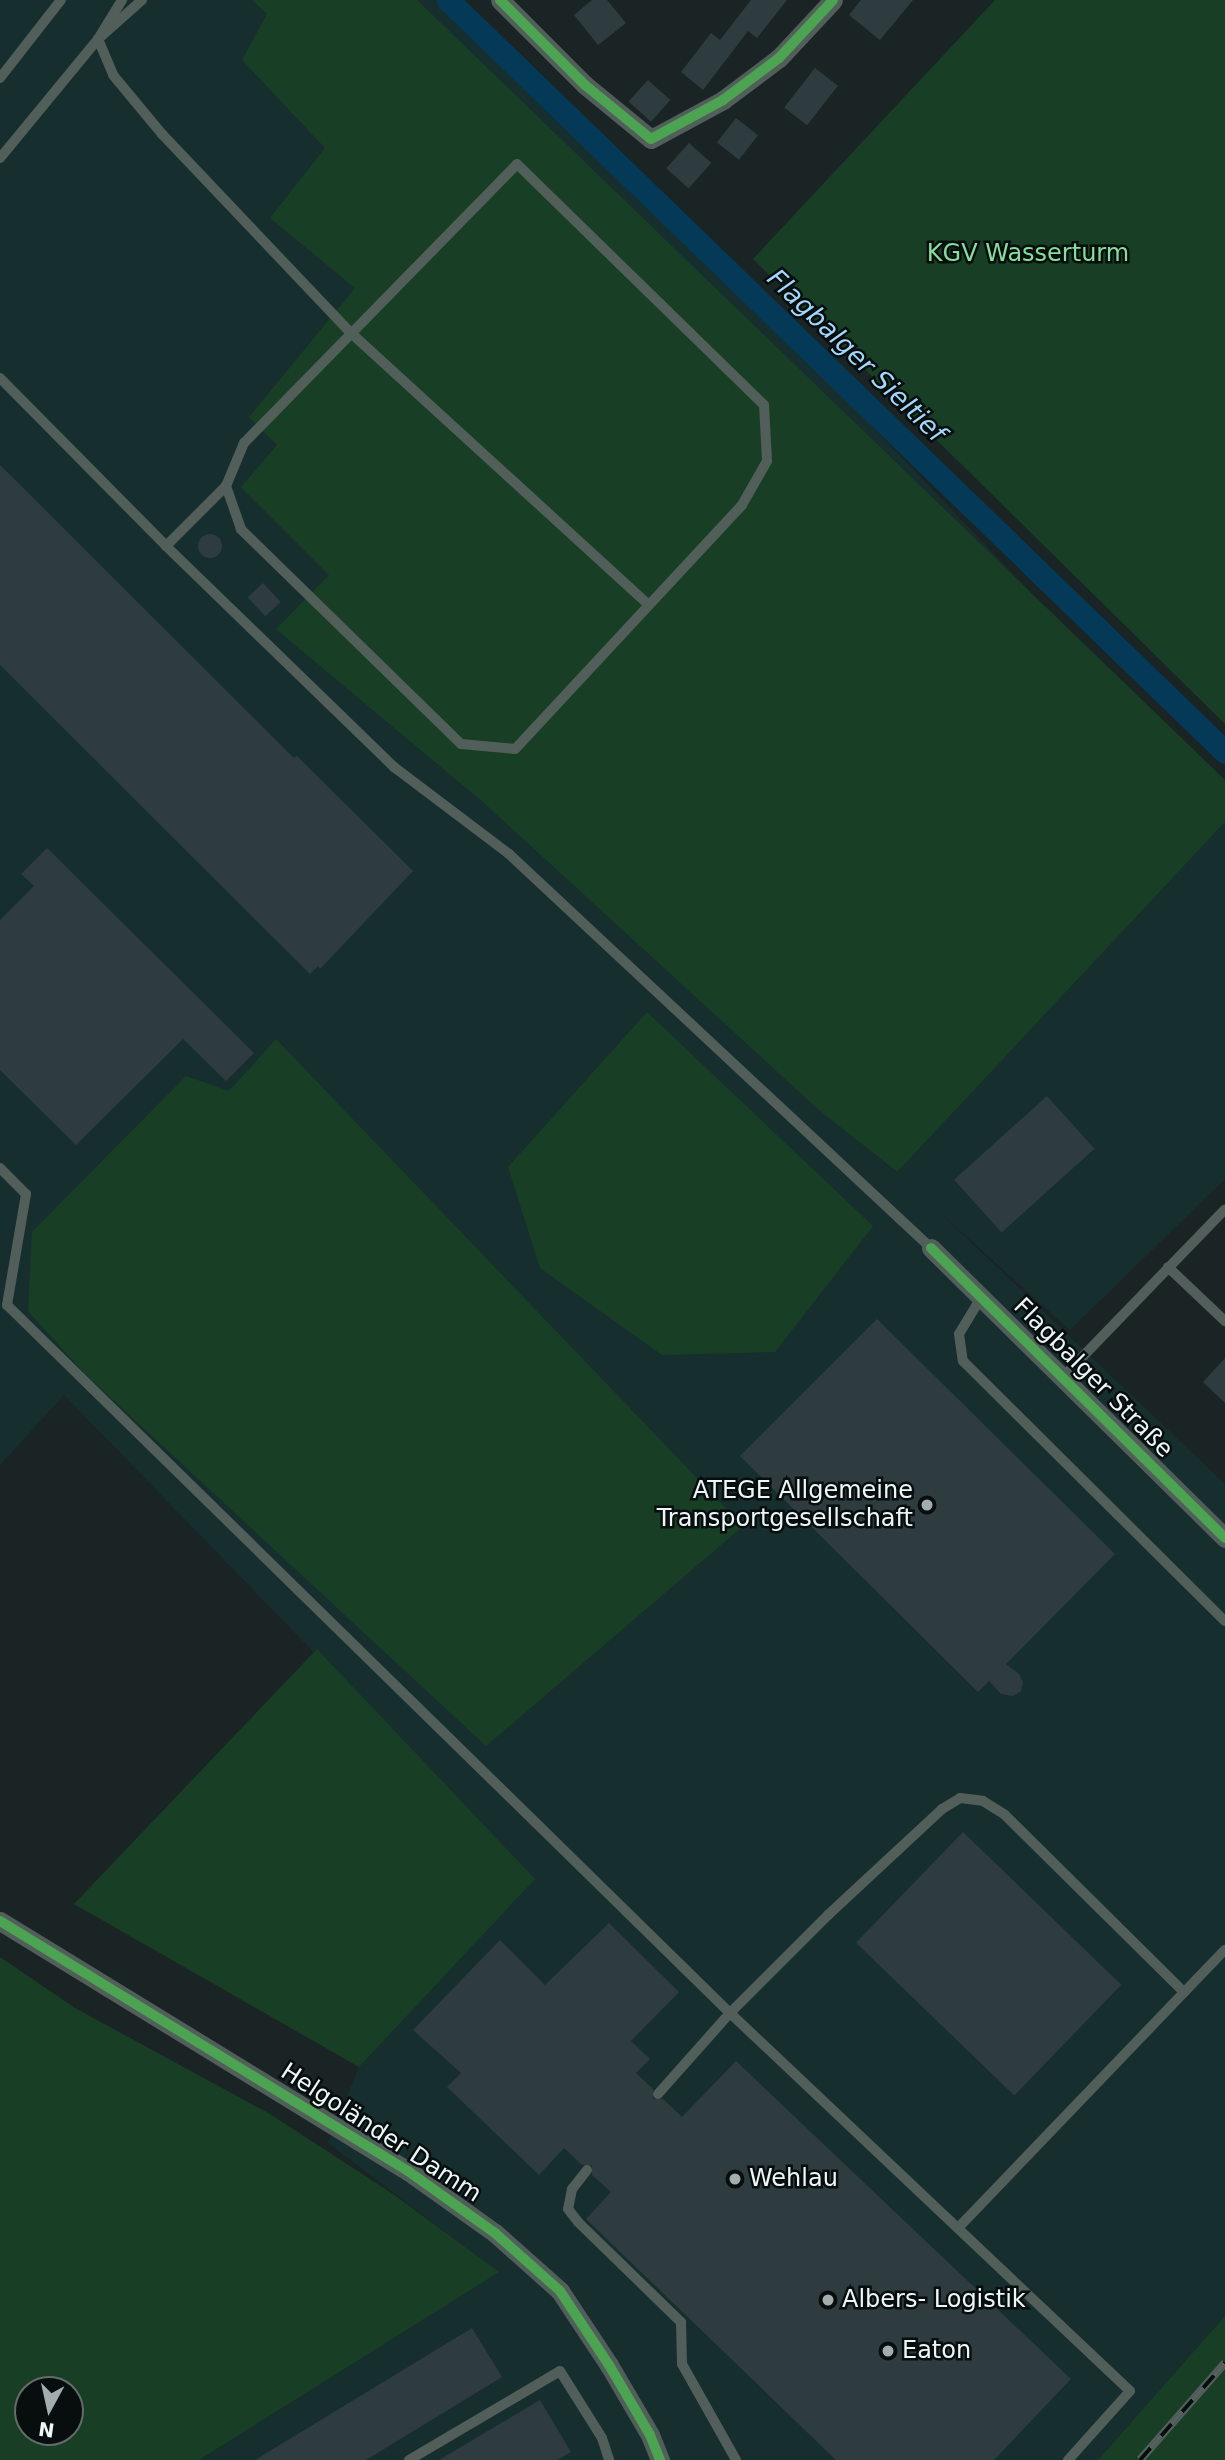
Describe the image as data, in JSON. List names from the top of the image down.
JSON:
{
  "streets": {
    "street": ["Flagbalger Straße", "Helgoländer Damm"]
  },
  "water": ["Flagbalger Sieltief"],
  "parks": ["KGV Wasserturm"],
  "places": [
    "ATEGE Allgemeine Transportgesellschaft",
    "Wehlau",
    "Albers- Logistik",
    "Eaton"
  ],
  "north": "bottom"
}
